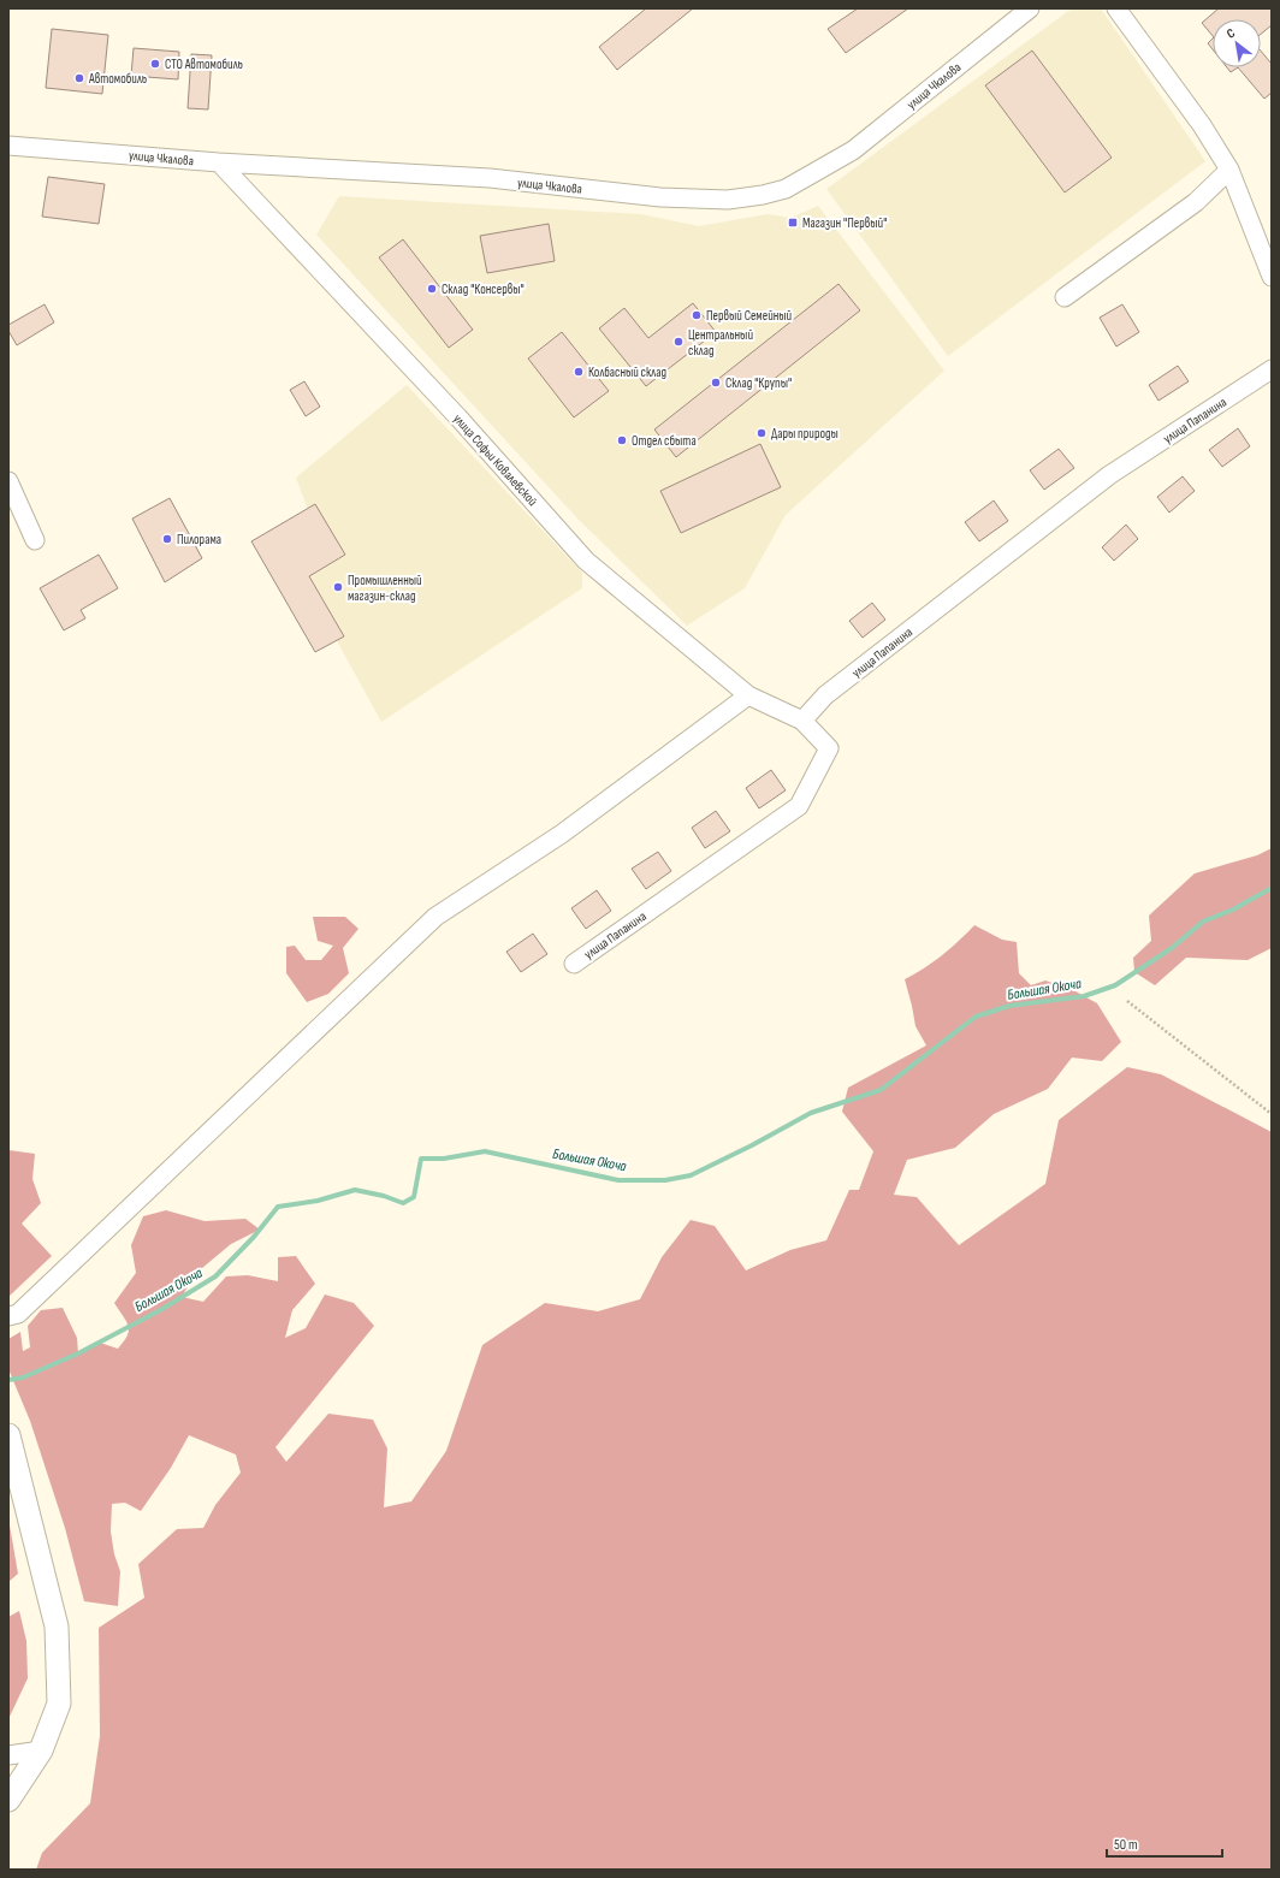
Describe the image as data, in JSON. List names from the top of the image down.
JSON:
{
  "streets": {
    "street": ["улица Чкалова", "улица Папанина", "улица Софьи Ковалевской"]
  },
  "crossings": [
    ["улица Чкалова", "улица Софьи Ковалевской"],
    ["улица Папанина", "улица Софьи Ковалевской"]
  ],
  "water": ["Большая Окоча"],
  "places": {
    "other": [
      "СТО Автомобиль",
      "Автомобиль",
      "Склад \"Консервы\"",
      "Первый Семейный",
      "Центральный склад",
      "Колбасный склад",
      "Склад \"Крупы\"",
      "Дары природы",
      "Отдел сбыта",
      "Пилорама",
      "Промышленный магазин-склад"
    ],
    "transit": ["Магазин \"Первый\""]
  },
  "scale_bar": "50 m",
  "north": "top left"
}
